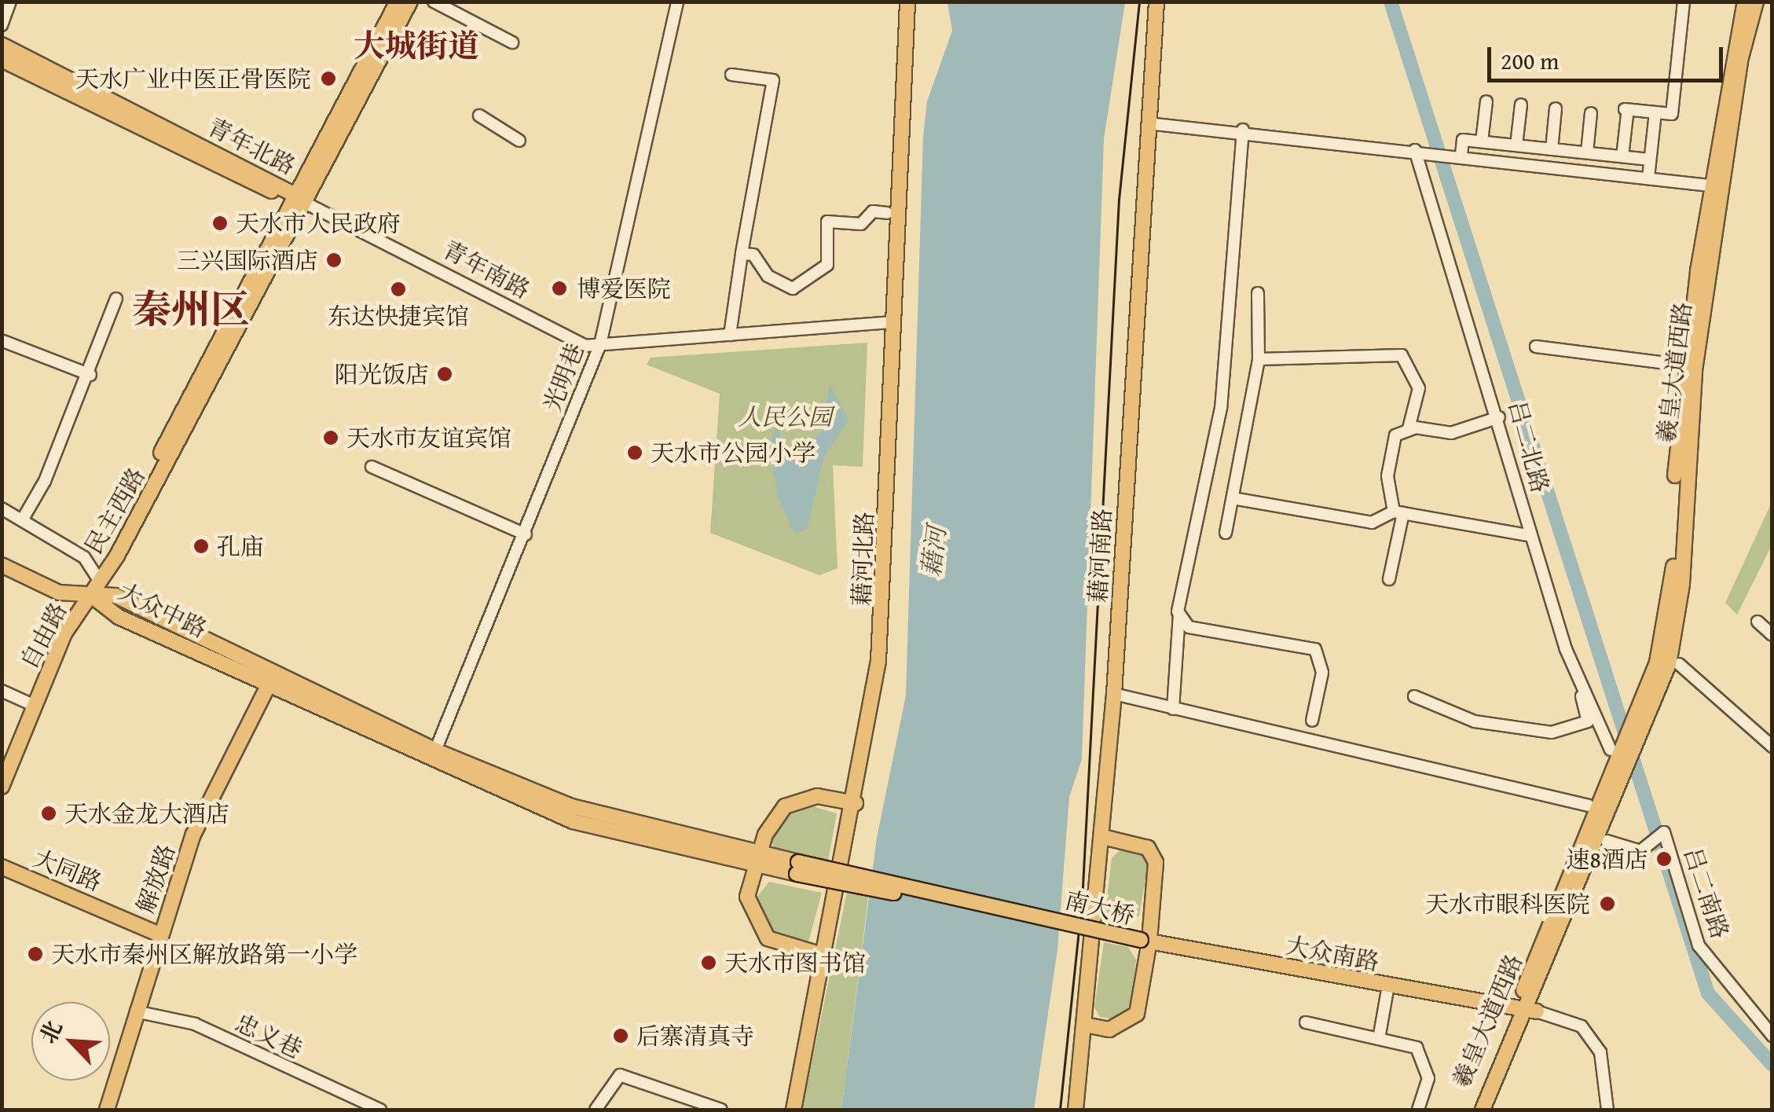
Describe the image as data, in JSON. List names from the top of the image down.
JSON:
{
  "streets": {
    "main road": [
      "青年北路",
      "羲皇大道西路",
      "民主西路",
      "藉河南路",
      "藉河北路",
      "大众中路",
      "自由路",
      "大同路",
      "解放路",
      "南大桥",
      "大众南路"
    ],
    "street": [
      "青年南路",
      "光明巷",
      "吕二北路",
      "吕二南路",
      "忠义巷"
    ]
  },
  "crossings": [
    ["青年北路", "青年南路"],
    ["青年北路", "民主西路"],
    ["青年南路", "光明巷"],
    ["青年南路", "民主西路"],
    ["青年南路", "藉河北路"],
    ["羲皇大道西路", "大众南路"],
    ["光明巷", "大众中路"],
    ["民主西路", "大众中路"],
    ["民主西路", "自由路"],
    ["大众中路", "自由路"],
    ["大众中路", "解放路"],
    ["大众中路", "南大桥"],
    ["大同路", "解放路"],
    ["解放路", "忠义巷"],
    ["南大桥", "大众南路"]
  ],
  "districts": ["大城街道", "秦州区"],
  "water": ["藉河"],
  "parks": ["人民公园"],
  "places": [
    "天水广业中医正骨医院",
    "天水市人民政府",
    "三兴国际酒店",
    "博爱医院",
    "东达快捷宾馆",
    "阳光饭店",
    "天水市友谊宾馆",
    "天水市公园小学",
    "孔庙",
    "天水金龙大酒店",
    "速8酒店",
    "天水市眼科医院",
    "天水市秦州区解放路第一小学",
    "天水市图书馆",
    "后寨清真寺"
  ],
  "scale_bar": "200 m",
  "north": "top left"
}
